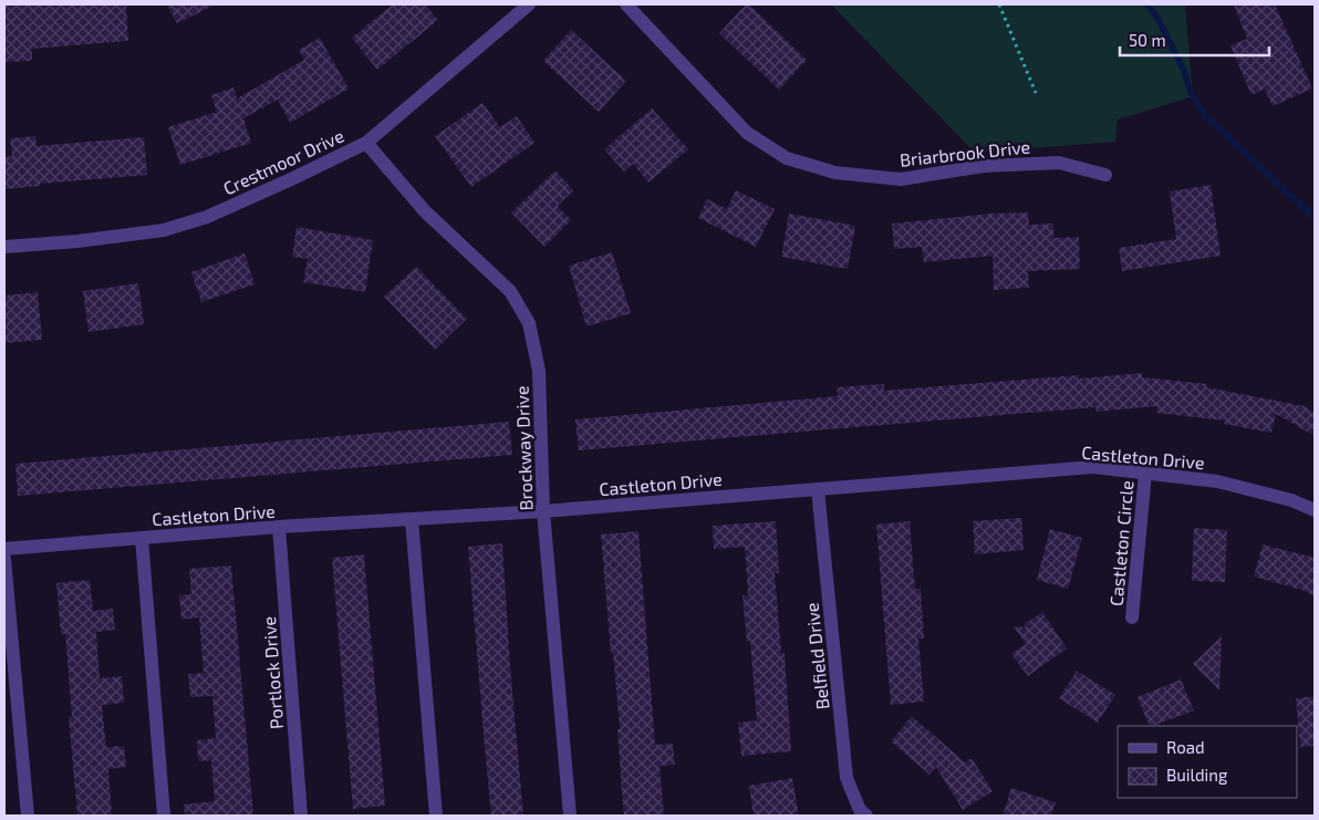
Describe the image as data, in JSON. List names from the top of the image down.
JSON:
{
  "streets": {
    "street": [
      "Briarbrook Drive",
      "Crestmoor Drive",
      "Brockway Drive",
      "Castleton Drive",
      "Castleton Circle",
      "Belfield Drive",
      "Portlock Drive"
    ]
  },
  "crossings": [
    ["Crestmoor Drive", "Brockway Drive"],
    ["Brockway Drive", "Castleton Drive"],
    ["Castleton Drive", "Castleton Circle"],
    ["Castleton Drive", "Belfield Drive"],
    ["Castleton Drive", "Portlock Drive"]
  ],
  "legend": ["Road", "Building"],
  "scale_bar": "50 m"
}
